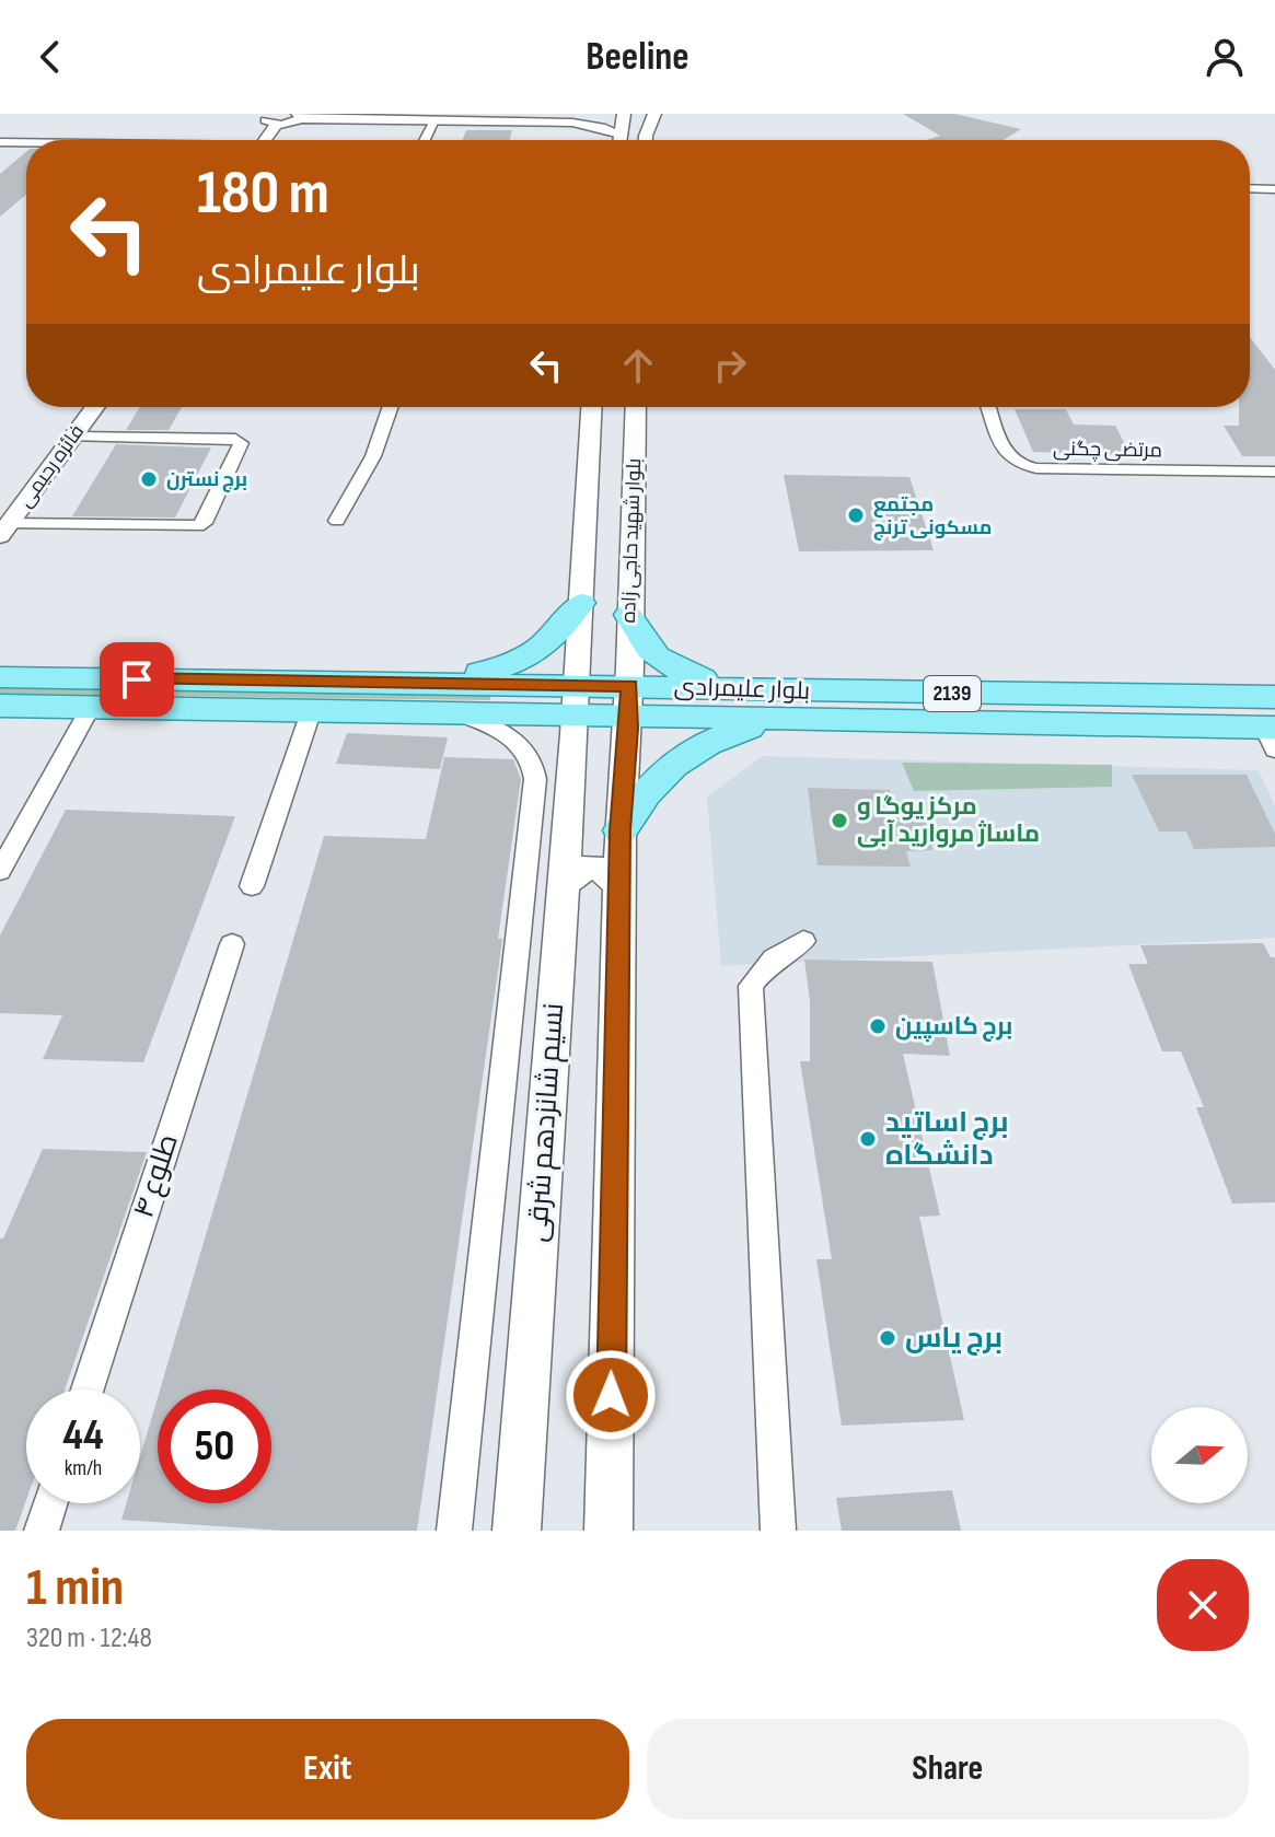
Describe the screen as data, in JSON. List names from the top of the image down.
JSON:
{
  "streets": {
    "main road": [
      "بلوار شهید حاجی زاده",
      "بلوار علیمرادی",
      "2139",
      "نسیم شانزدهم شرقی"
    ],
    "street": ["مرتضی چگنی", "فائزه رحیمی", "طلوع ۴"]
  },
  "crossings": [
    ["بلوار شهید حاجی زاده", "بلوار علیمرادی"],
    ["بلوار شهید حاجی زاده", "نسیم شانزدهم شرقی"],
    ["بلوار علیمرادی", "نسیم شانزدهم شرقی"]
  ],
  "places": [
    "برج نسترن",
    "مجتمع مسکونی ترنج",
    "مرکز یوگا و ماساژ مروارید آبی",
    "برج کاسپین",
    "برج اساتید دانشگاه",
    "برج یاس"
  ],
  "north": "right",
  "page": {
    "header": "Beeline",
    "turn": ["180 m", "بلوار علیمرادی"],
    "speed": "44 km/h",
    "limit": "50",
    "heading": ["1 min", "320 m · 12:48"],
    "buttons": ["Exit", "Share"]
  }
}
